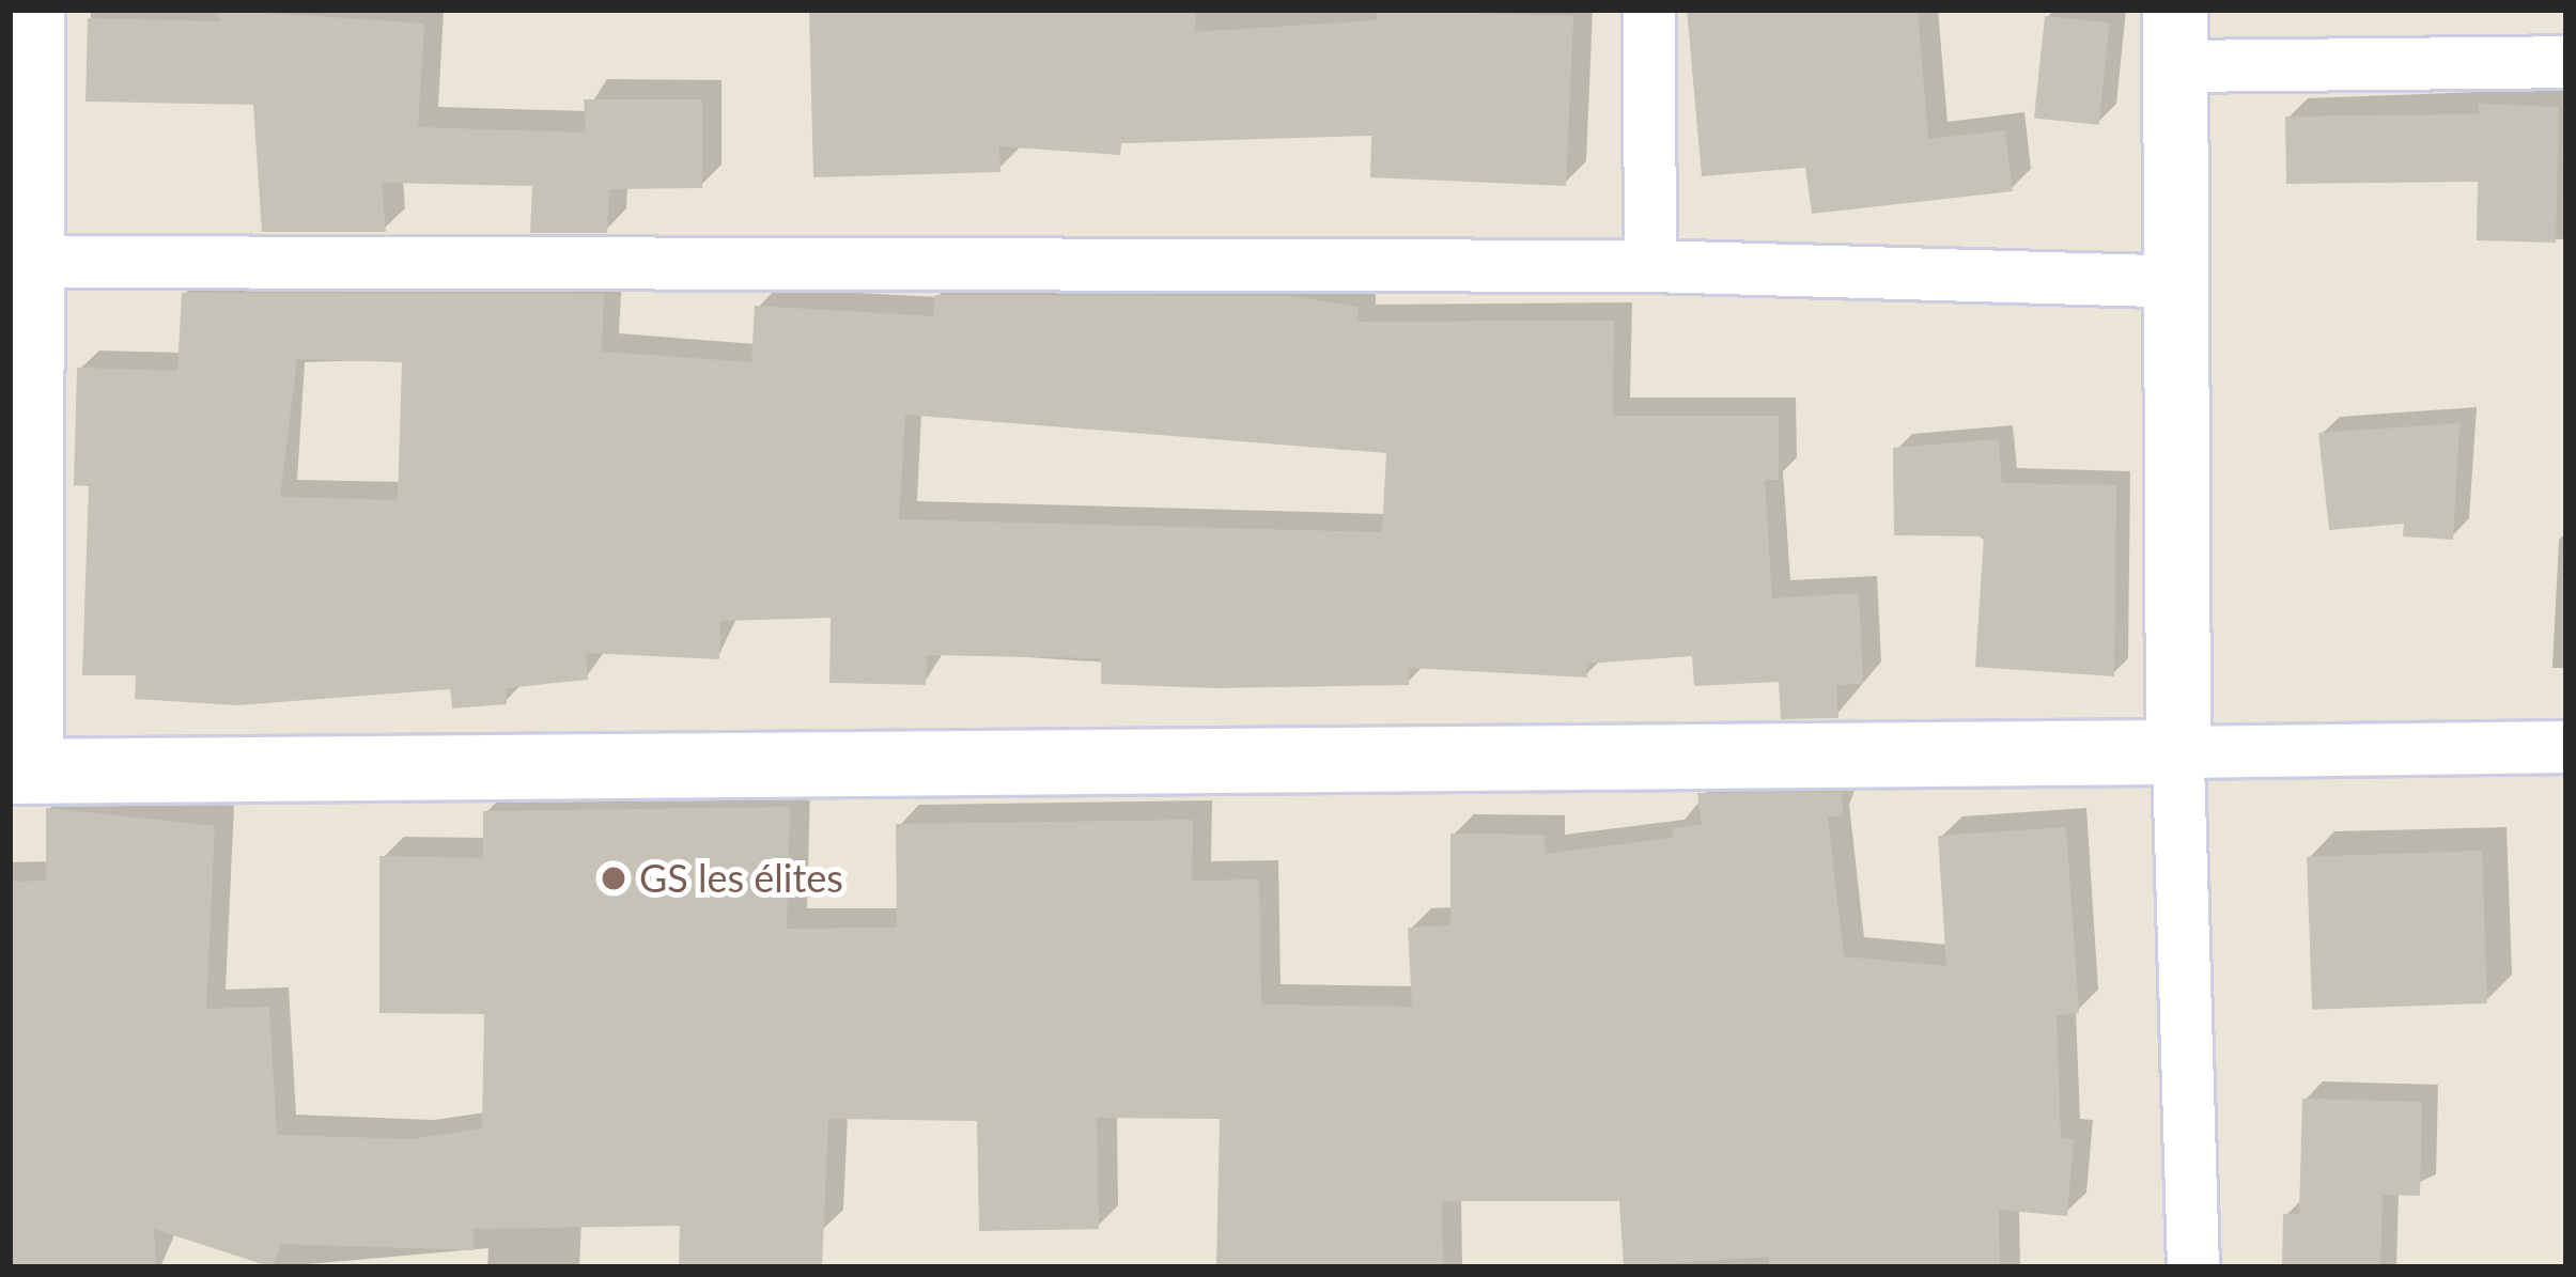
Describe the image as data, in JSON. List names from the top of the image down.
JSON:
{
  "places": ["GS les élites"]
}
